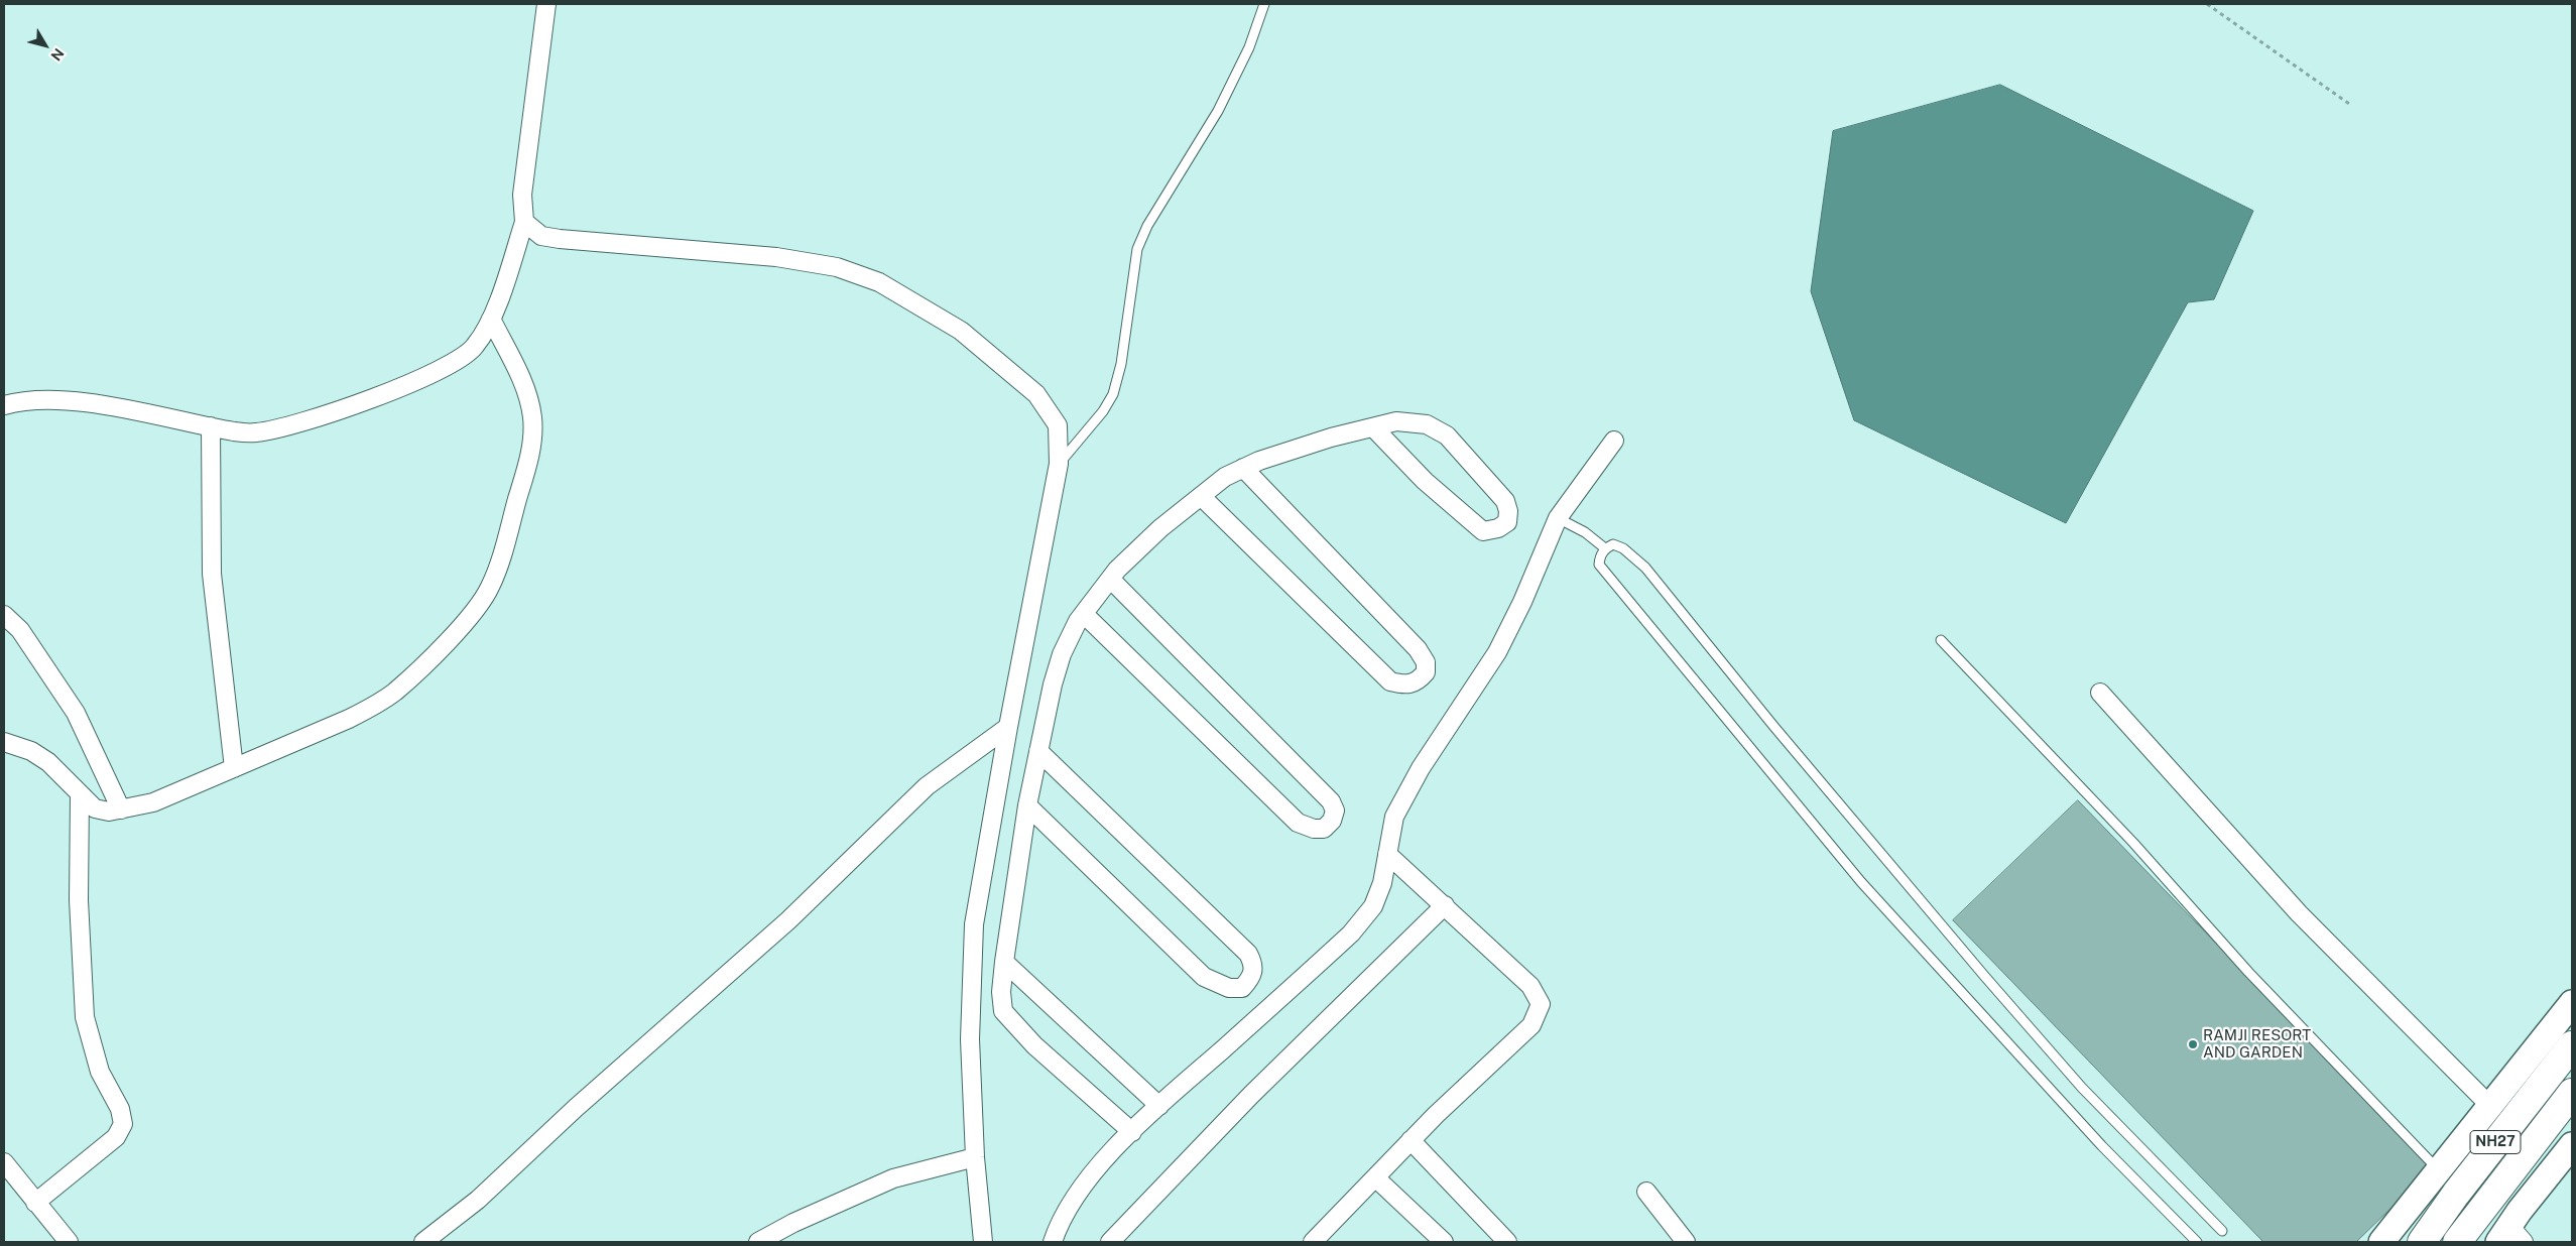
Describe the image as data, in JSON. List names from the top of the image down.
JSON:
{
  "streets": {
    "highway": ["NH27"]
  },
  "places": ["RAMJI RESORT AND GARDEN"],
  "north": "bottom right"
}
